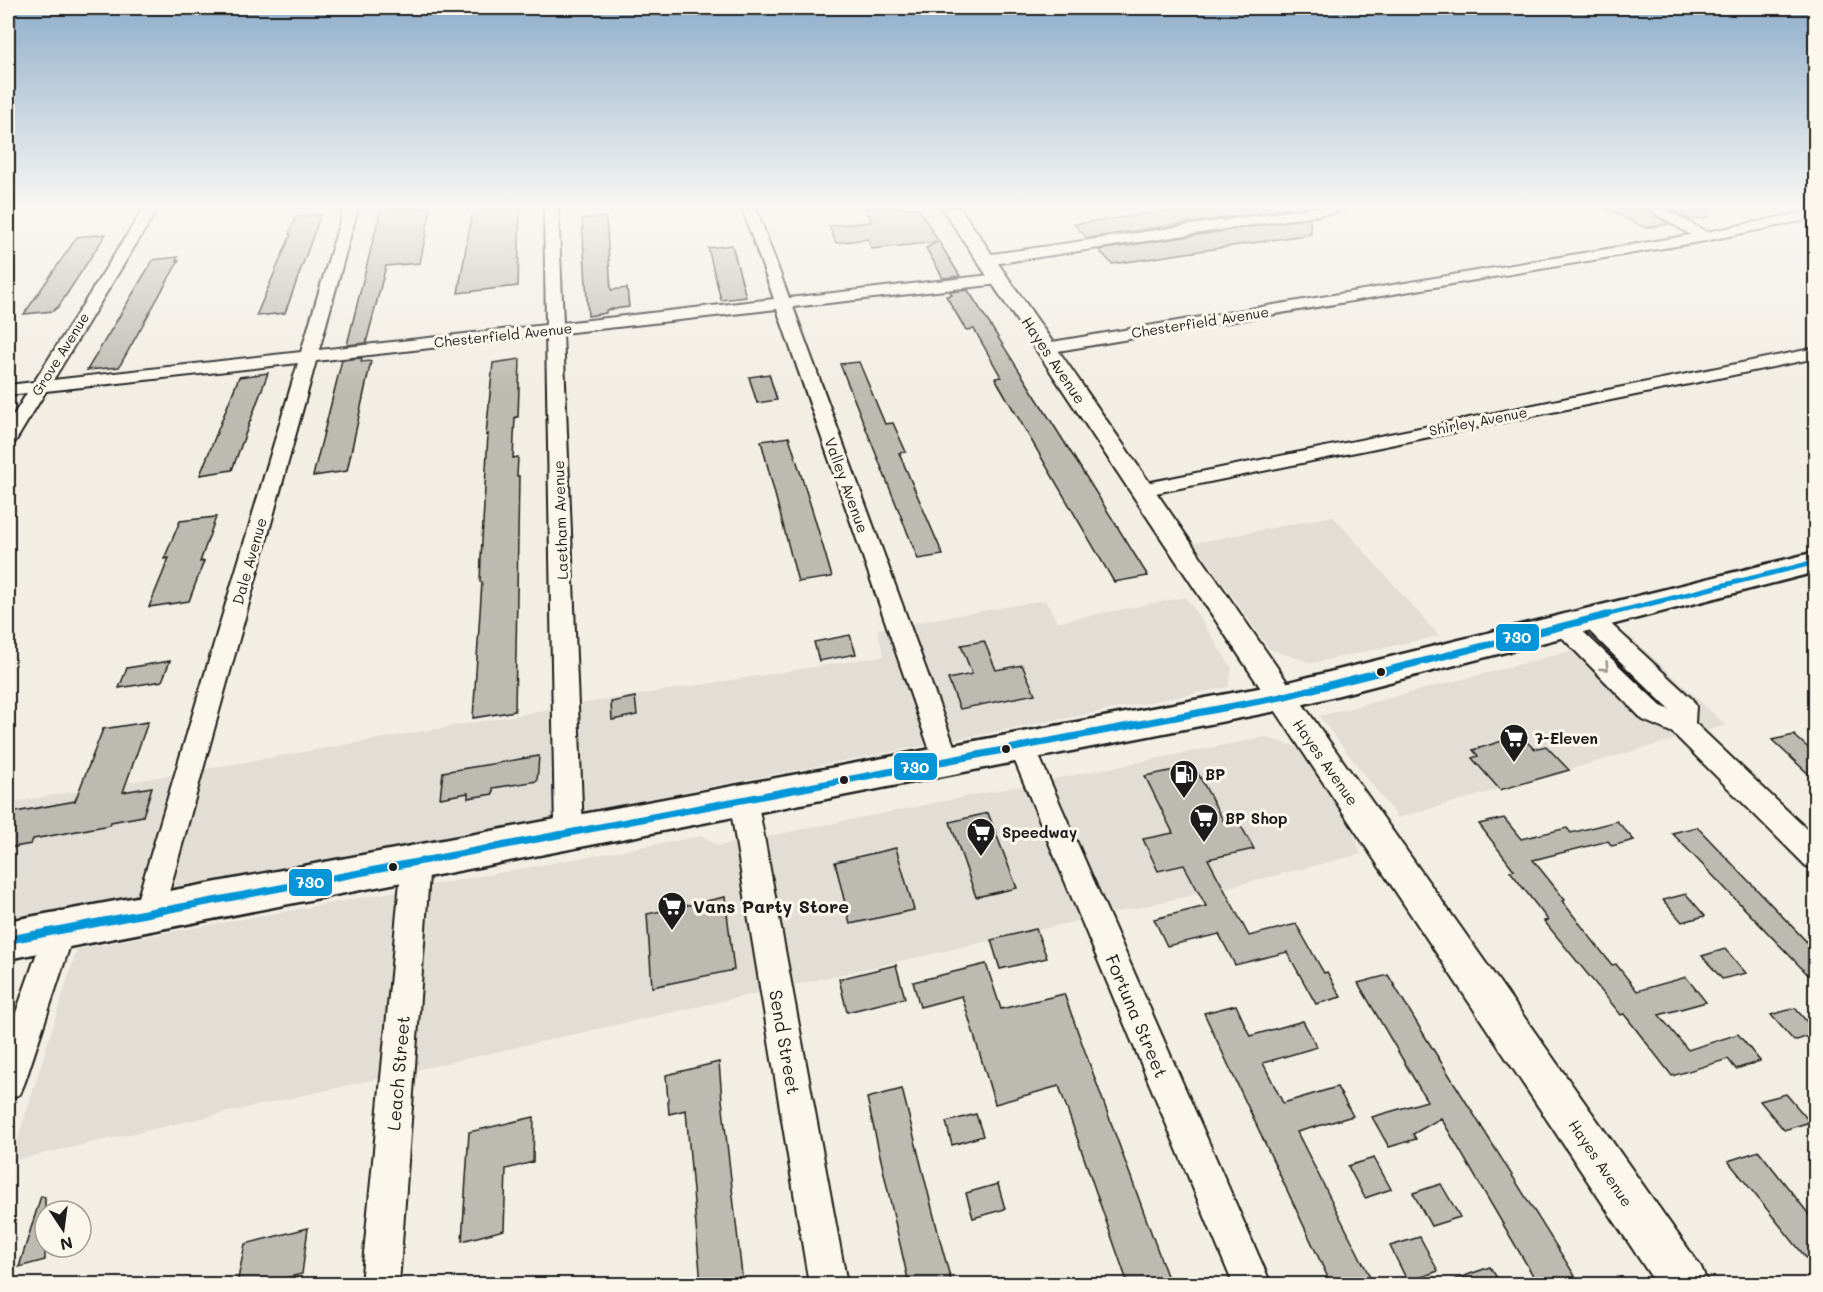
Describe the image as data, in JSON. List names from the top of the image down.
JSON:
{
  "streets": {
    "street": [
      "Chesterfield Avenue",
      "Grove Avenue",
      "Hayes Avenue",
      "Shirley Avenue",
      "Valley Avenue",
      "Laetham Avenue",
      "Dale Avenue",
      "Fortuna Street",
      "Send Street",
      "Leach Street"
    ]
  },
  "crossings": [
    ["Chesterfield Avenue", "Grove Avenue"],
    ["Chesterfield Avenue", "Hayes Avenue"],
    ["Chesterfield Avenue", "Valley Avenue"],
    ["Chesterfield Avenue", "Laetham Avenue"],
    ["Chesterfield Avenue", "Dale Avenue"],
    ["Hayes Avenue", "Shirley Avenue"]
  ],
  "places": {
    "supermarket": [
      "7-Eleven",
      "BP Shop",
      "Speedway",
      "Vans Party Store"
    ],
    "fuel station": ["BP"]
  },
  "lines": ["transit line 730"],
  "north": "bottom"
}
